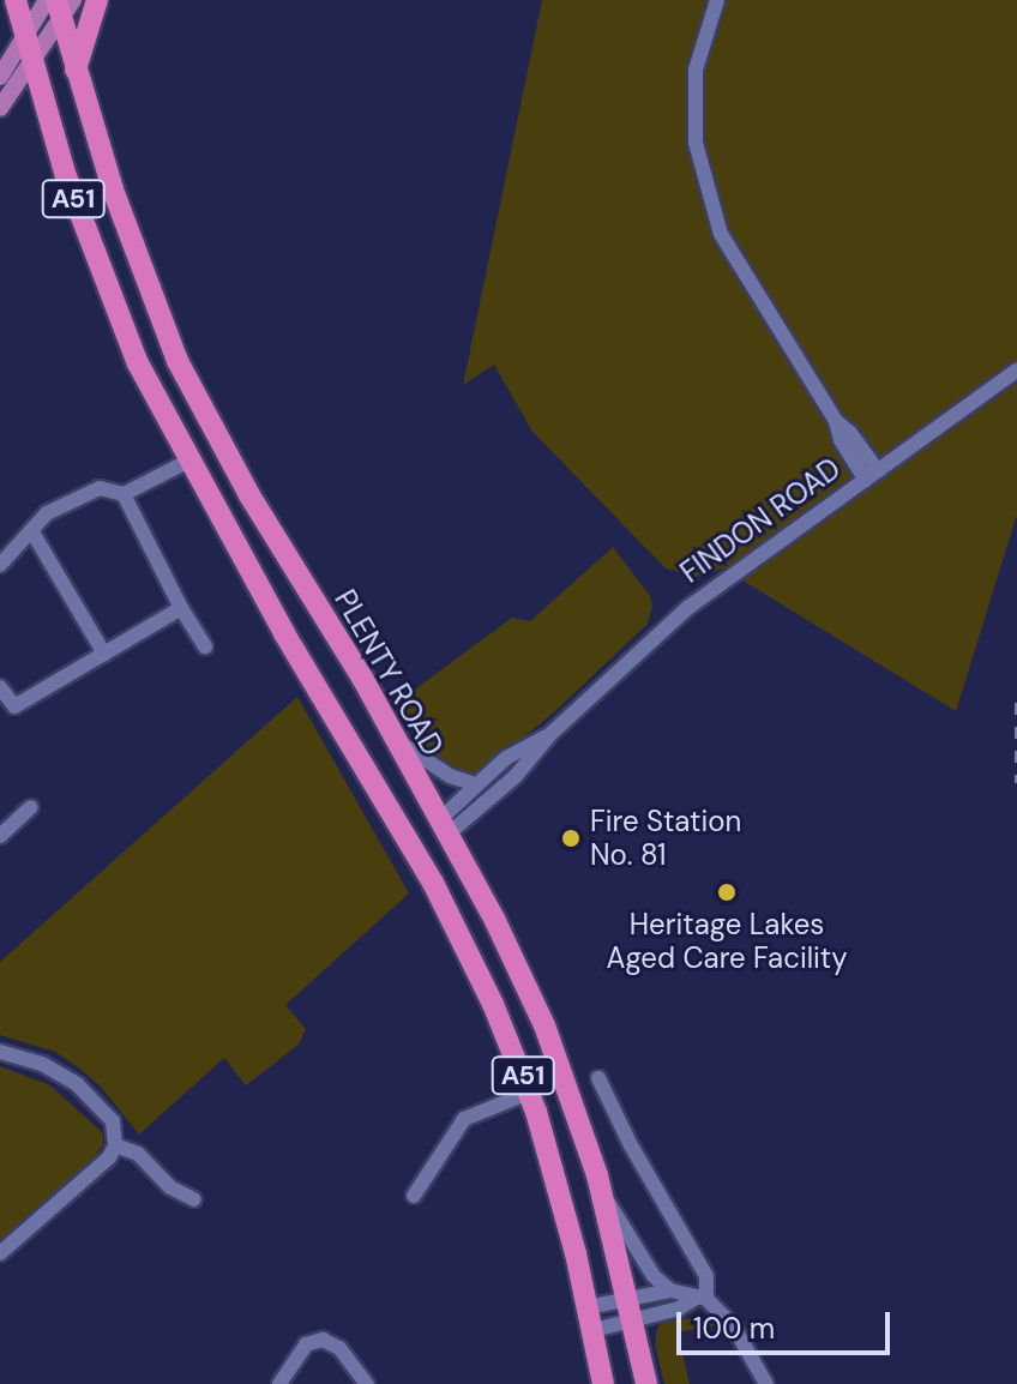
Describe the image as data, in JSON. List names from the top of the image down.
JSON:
{
  "streets": {
    "highway": ["A51", "FINDON ROAD", "PLENTY ROAD"]
  },
  "crossings": [
    ["A51", "FINDON ROAD"],
    ["FINDON ROAD", "PLENTY ROAD"]
  ],
  "places": ["Fire Station No. 81", "Heritage Lakes Aged Care Facility"],
  "scale_bar": "100 m"
}
